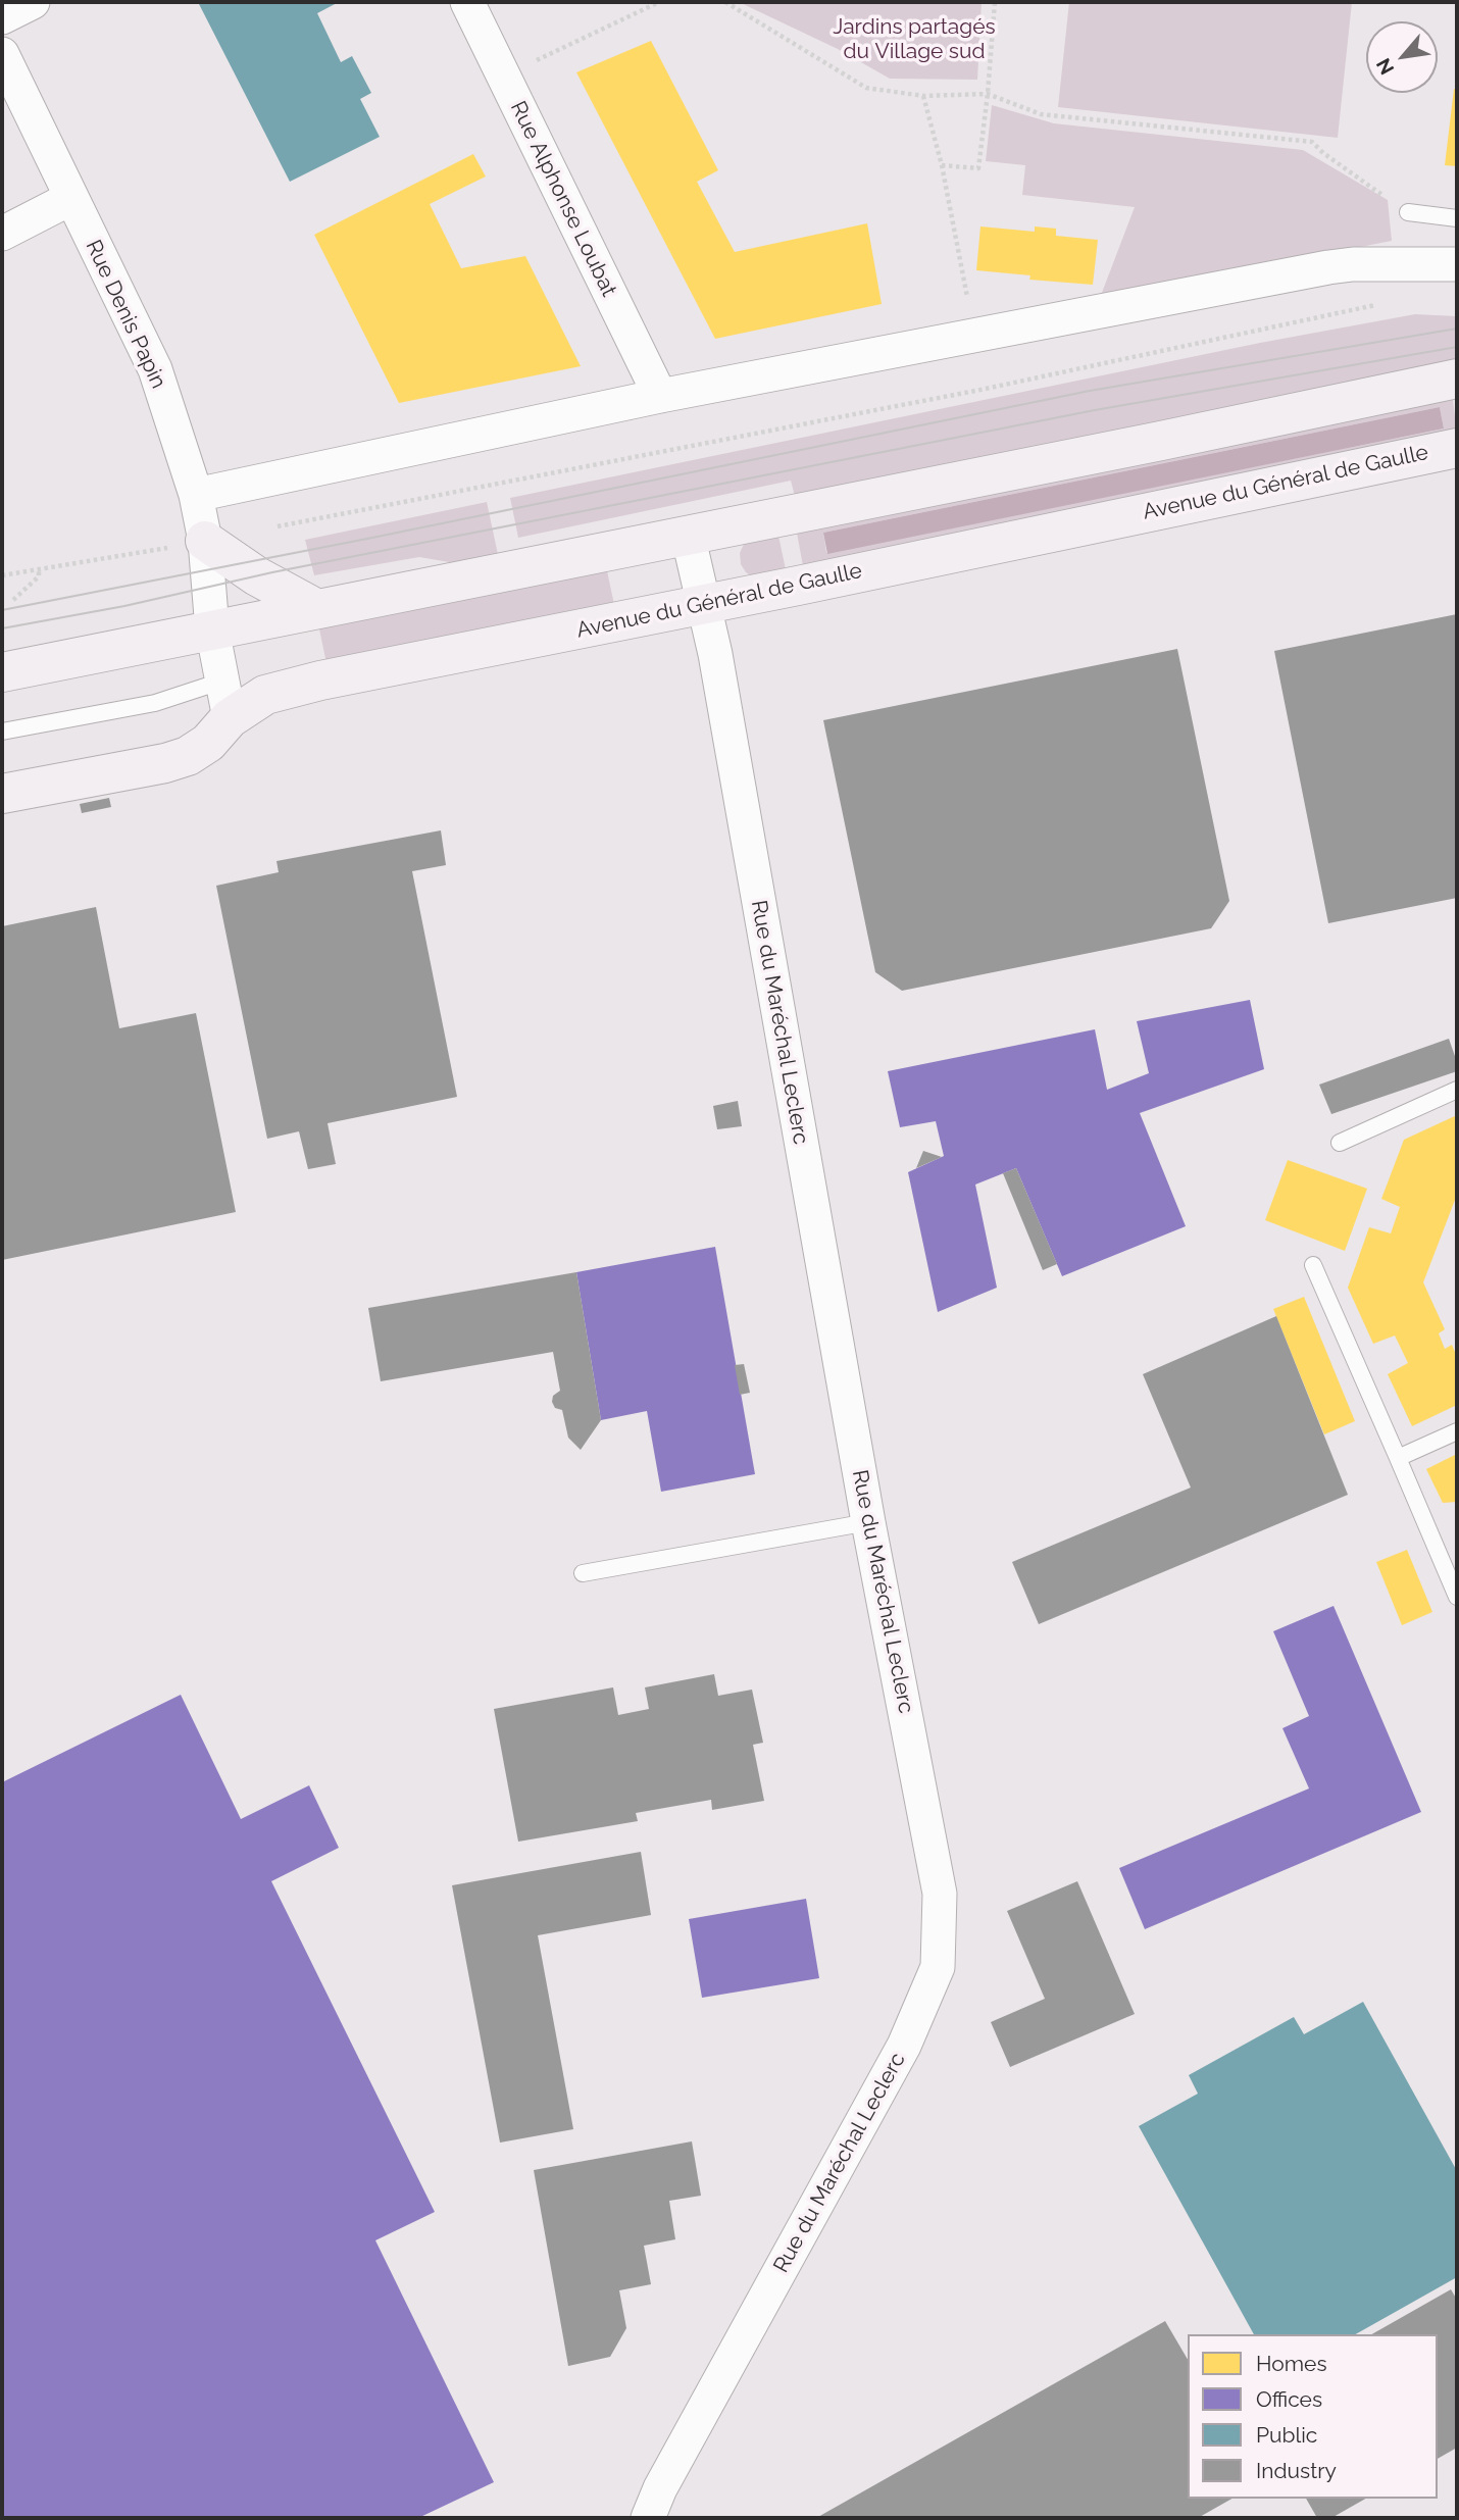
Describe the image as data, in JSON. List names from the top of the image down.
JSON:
{
  "streets": {
    "main road": ["Avenue du Général de Gaulle"],
    "street": ["Rue Alphonse Loubat", "Rue Denis Papin", "Rue du Maréchal Leclerc"]
  },
  "crossings": [
    ["Rue Denis Papin", "Avenue du Général de Gaulle"],
    ["Avenue du Général de Gaulle", "Rue du Maréchal Leclerc"]
  ],
  "parks": ["Jardins partagés du Village sud"],
  "legend": [
    "Homes",
    "Offices",
    "Public",
    "Industry"
  ],
  "north": "bottom left"
}
